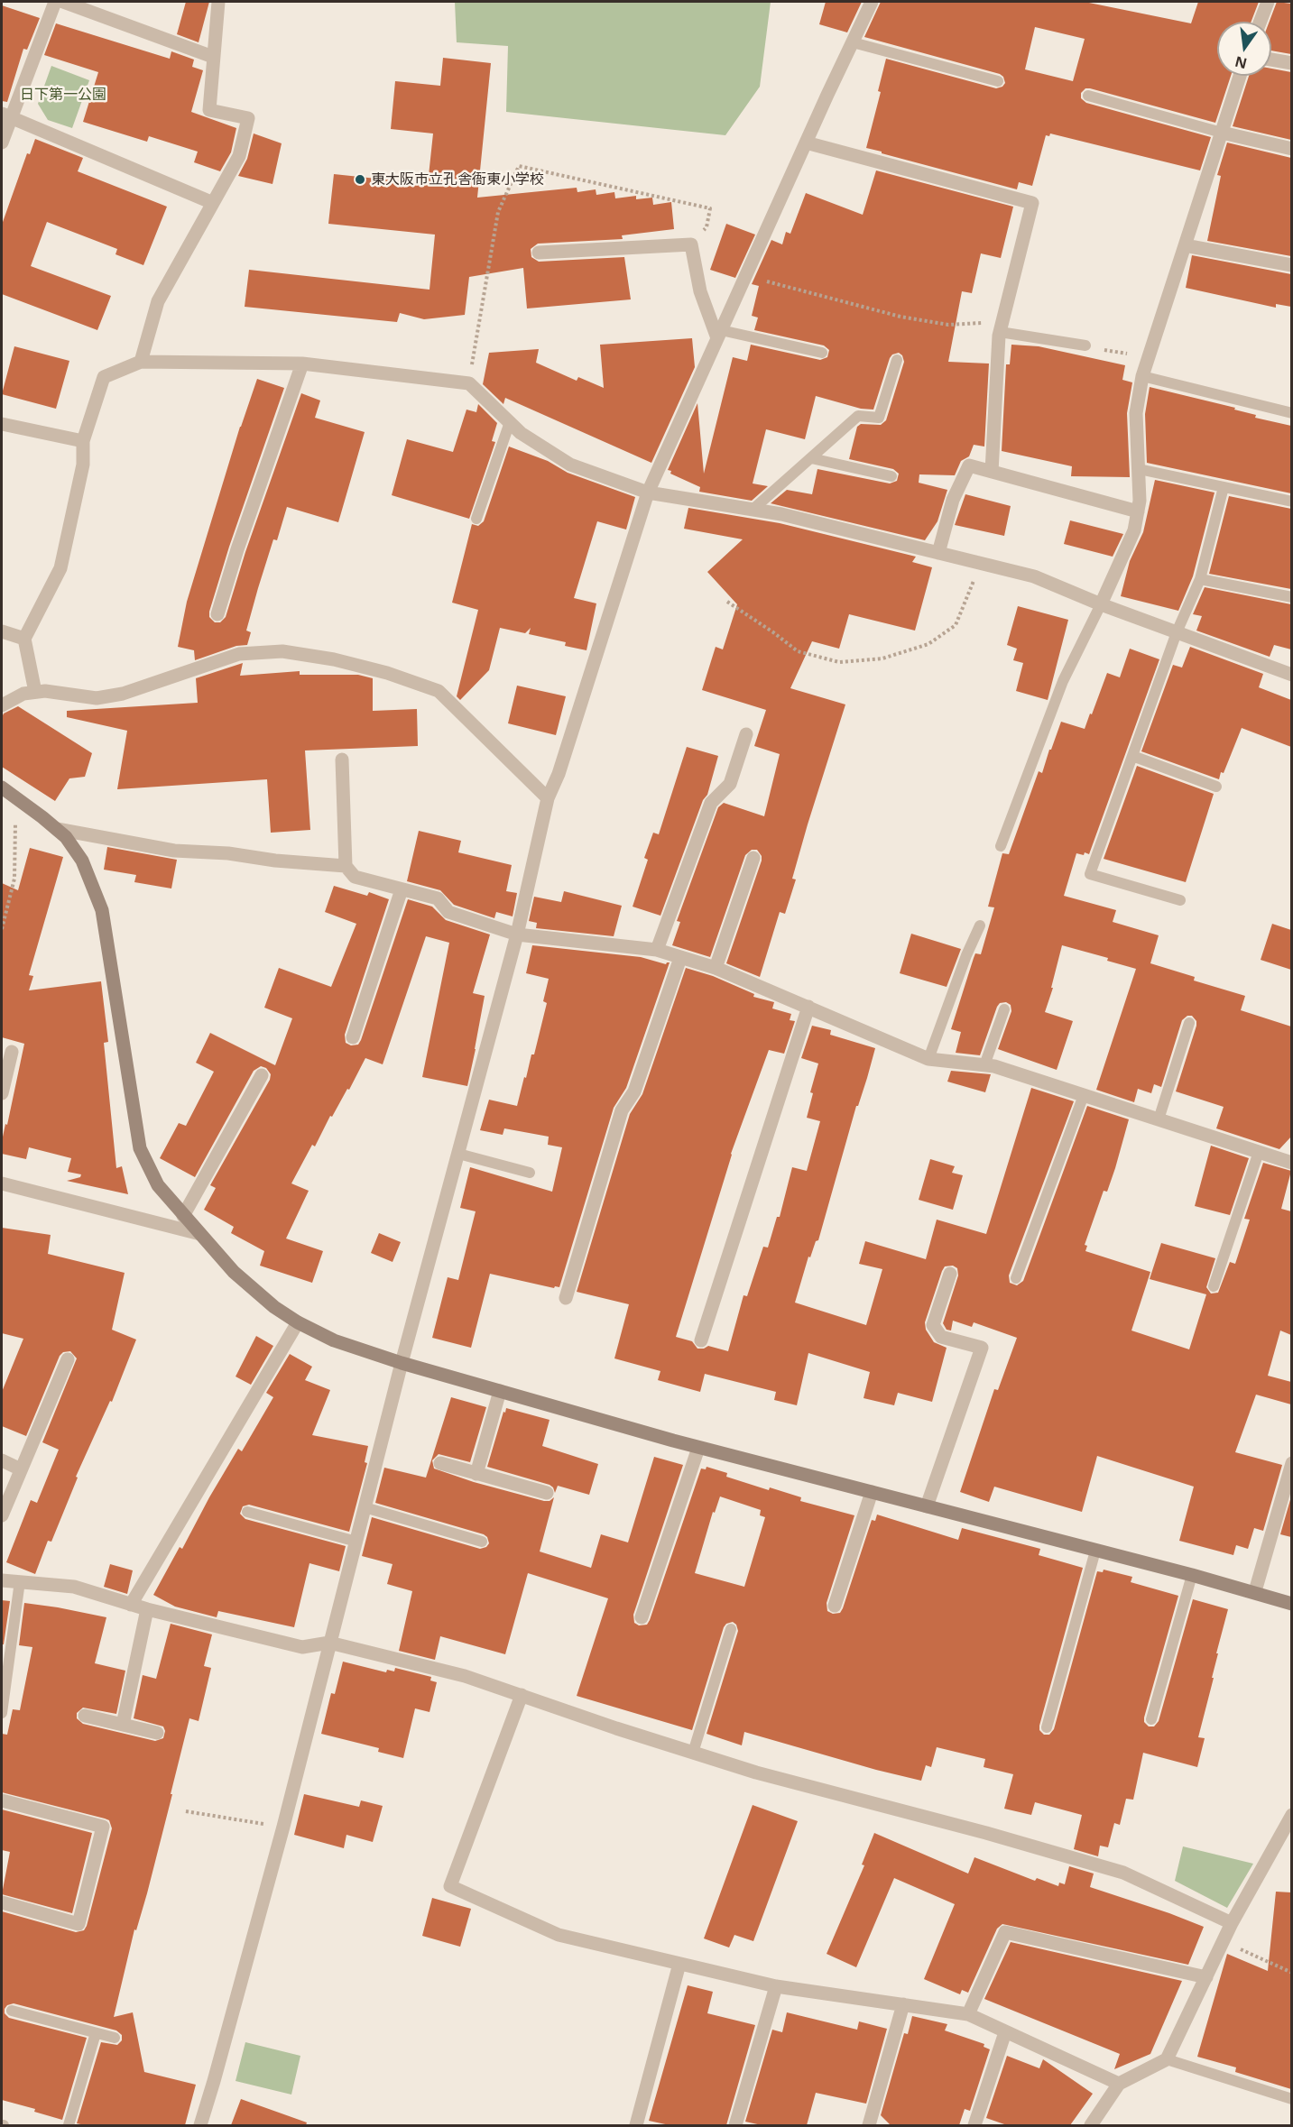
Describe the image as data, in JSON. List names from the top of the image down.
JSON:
{
  "parks": ["日下第一公園"],
  "places": ["東大阪市立孔舎衙東小学校"],
  "north": "bottom"
}
